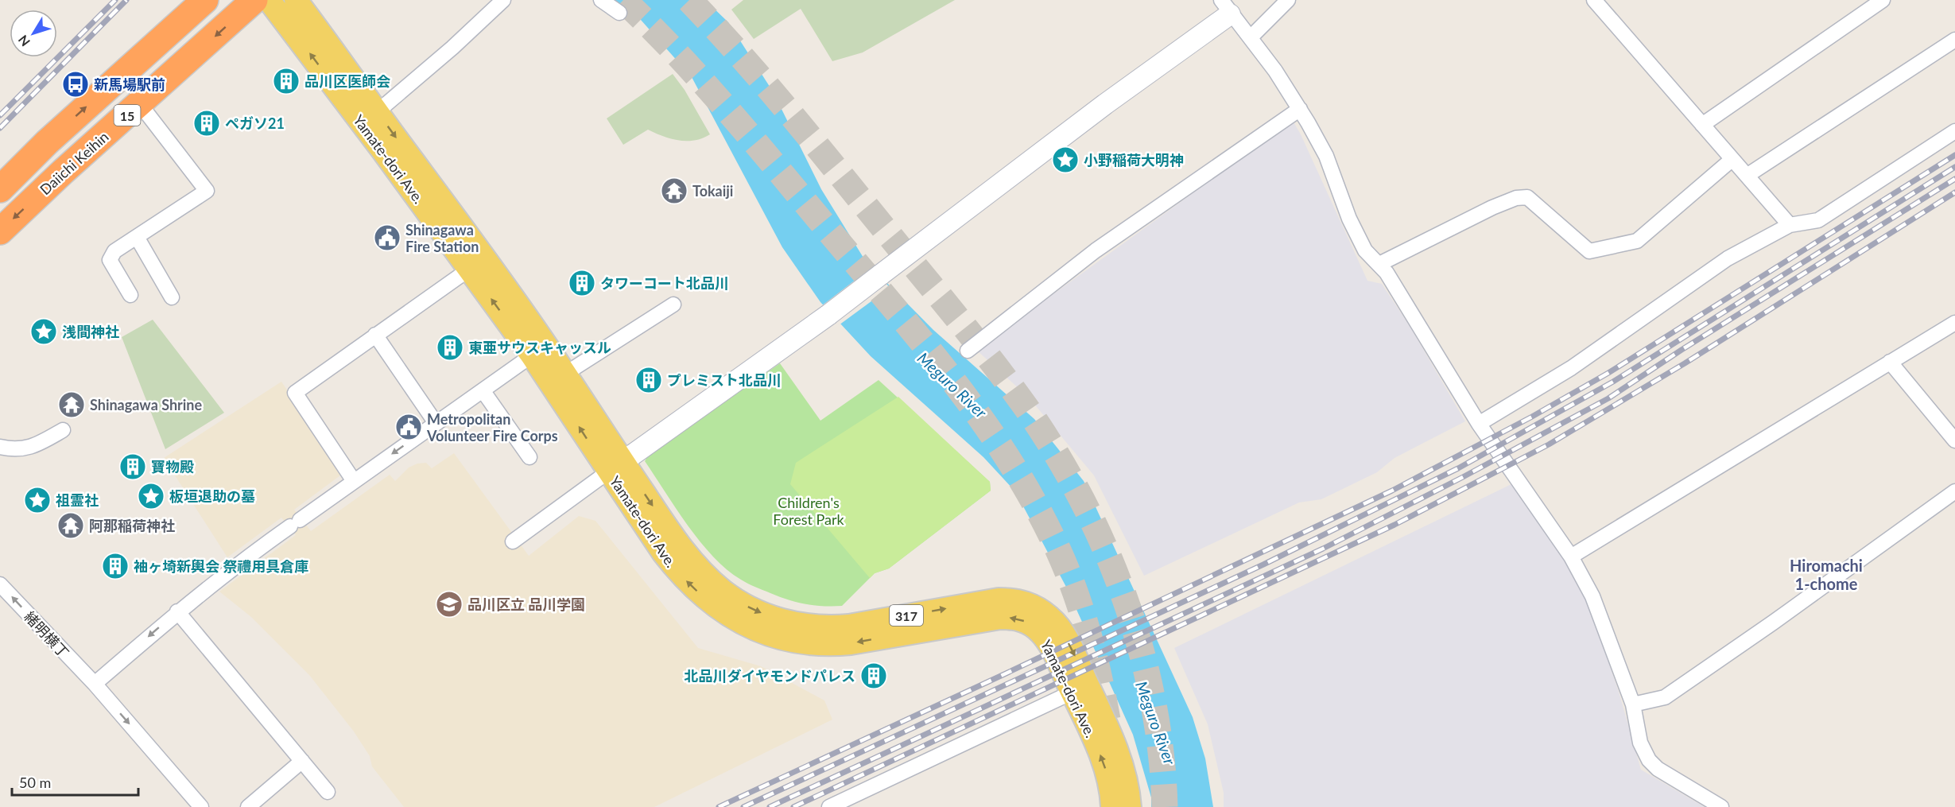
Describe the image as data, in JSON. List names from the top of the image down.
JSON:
{
  "streets": {
    "highway": ["15", "Daiichi Keihin"],
    "main road": ["Yamate-dori Ave.", "317"],
    "street": ["緒明横丁"]
  },
  "districts": ["Hiromachi 1-chome"],
  "water": ["Meguro River"],
  "parks": ["Children's Forest Park"],
  "places": {
    "building": [
      "品川区医師会",
      "ペガソ21",
      "タワーコート北品川",
      "東亜サウスキャッスル",
      "プレミスト北品川",
      "寶物殿",
      "袖ヶ埼新輿会 祭禮用具倉庫",
      "北品川ダイヤモンドパレス"
    ],
    "bus stop": ["新馬場駅前"],
    "place": [
      "小野稲荷大明神",
      "浅間神社",
      "板垣退助の墓",
      "祖霊社"
    ],
    "temple": ["Tokaiji", "Shinagawa Shrine", "阿那稲荷神社"],
    "public building": ["Shinagawa Fire Station", "Metropolitan Volunteer Fire Corps"],
    "school or university": ["品川区立 品川学園"]
  },
  "scale_bar": "50 m",
  "north": "bottom left"
}
